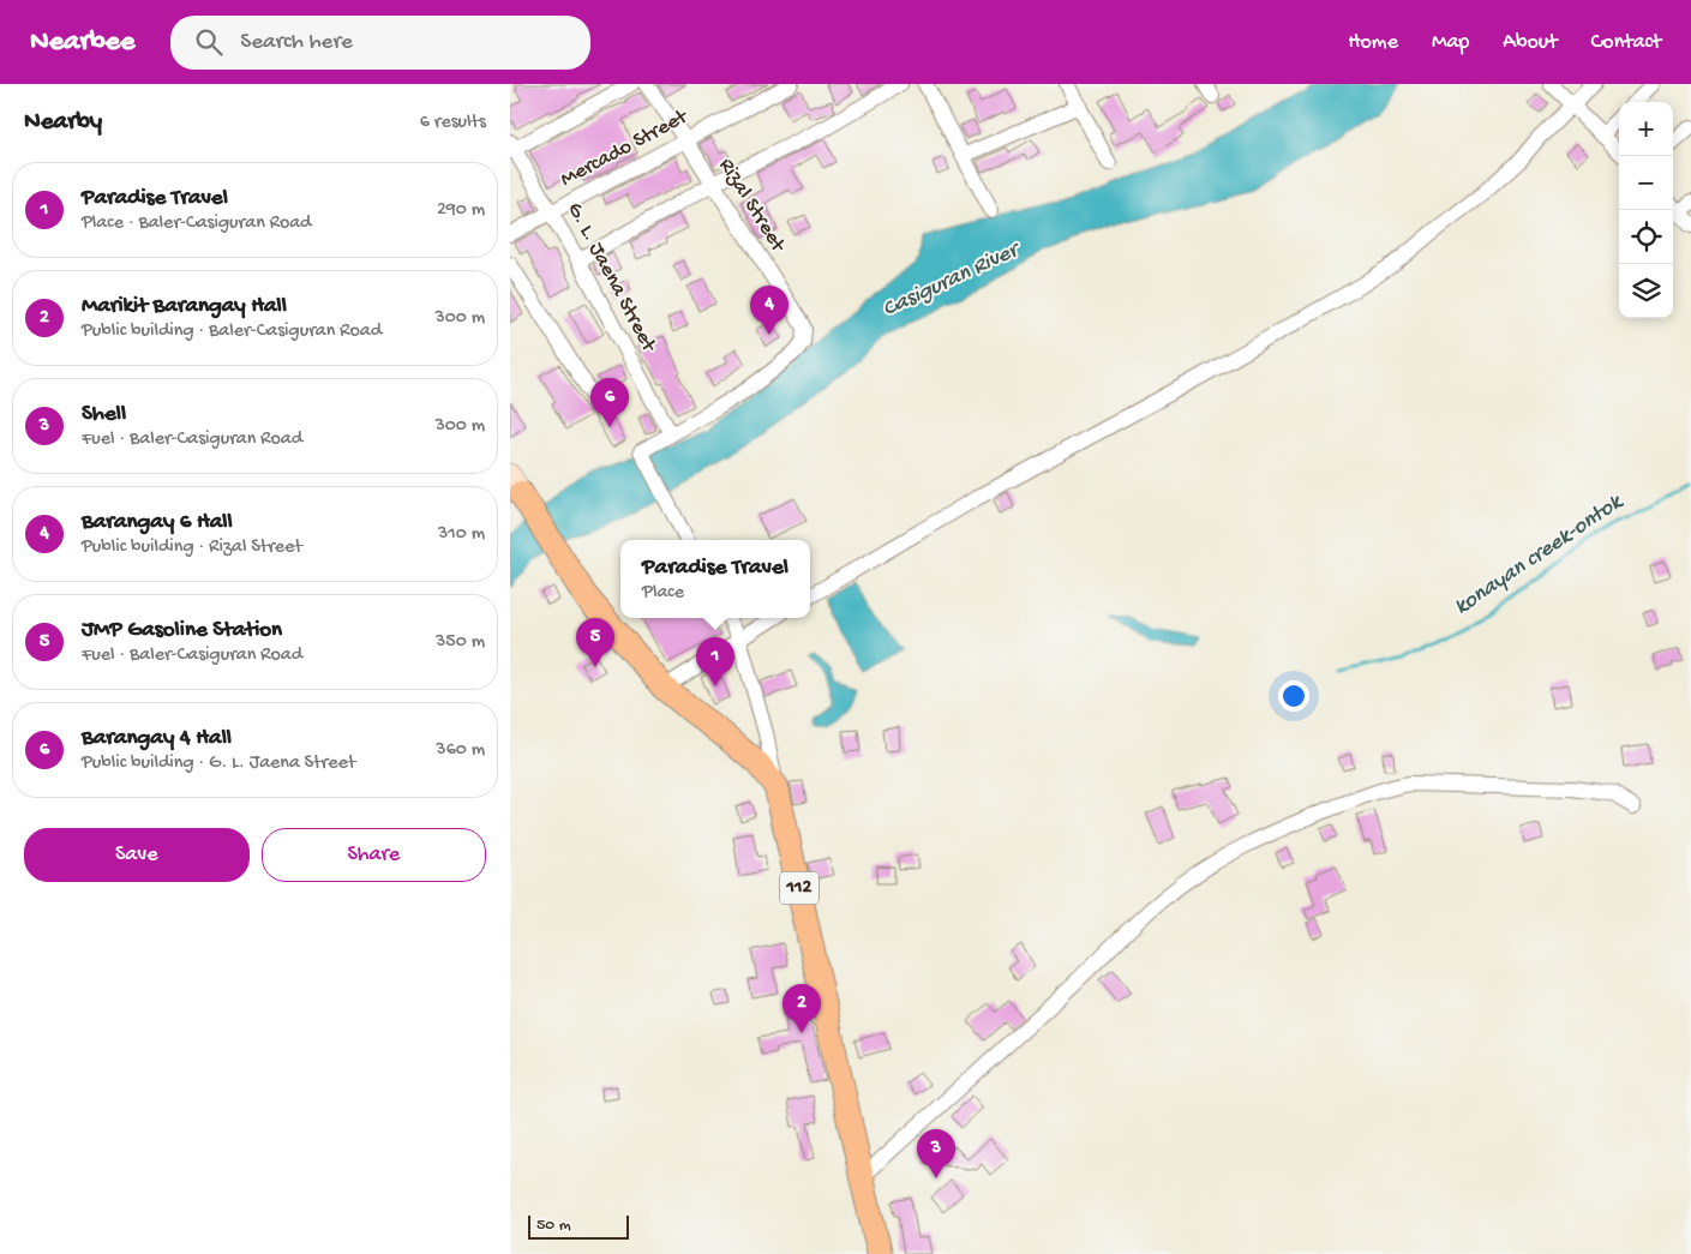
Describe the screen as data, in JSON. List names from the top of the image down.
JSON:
{
  "streets": {
    "main road": ["112"],
    "street": ["Mercado Street", "Rizal Street", "G. L. Jaena Street"]
  },
  "crossings": [
    ["Mercado Street", "Rizal Street"],
    ["Mercado Street", "G. L. Jaena Street"],
    ["Rizal Street", "G. L. Jaena Street"]
  ],
  "water": ["Casiguran River", "konayan creek-ontok"],
  "scale_bar": "50 m",
  "page": {
    "header": "Nearbee",
    "search": "Search here",
    "nav": [
      "Home",
      "Map",
      "About",
      "Contact"
    ],
    "heading": ["Nearby", "6 results"],
    "map_buttons": ["+", "−"],
    "list": [
      {
        "mark": "1",
        "name": "Paradise Travel",
        "note": "Place · Baler-Casiguran Road",
        "value": "290 m"
      },
      {
        "mark": "2",
        "name": "Marikit Barangay Hall",
        "note": "Public building · Baler-Casiguran Road",
        "value": "300 m"
      },
      {
        "mark": "3",
        "name": "Shell",
        "note": "Fuel · Baler-Casiguran Road",
        "value": "300 m"
      },
      {
        "mark": "4",
        "name": "Barangay 6 Hall",
        "note": "Public building · Rizal Street",
        "value": "310 m"
      },
      {
        "mark": "5",
        "name": "JMP Gasoline Station",
        "note": "Fuel · Baler-Casiguran Road",
        "value": "350 m"
      },
      {
        "mark": "6",
        "name": "Barangay 4 Hall",
        "note": "Public building · G. L. Jaena Street",
        "value": "360 m"
      }
    ],
    "pins": [
      "4",
      "6",
      "5",
      "1",
      "2",
      "3"
    ],
    "popup": ["Paradise Travel", "Place"],
    "buttons": ["Save", "Share"],
    "scale": "50 m"
  }
}
